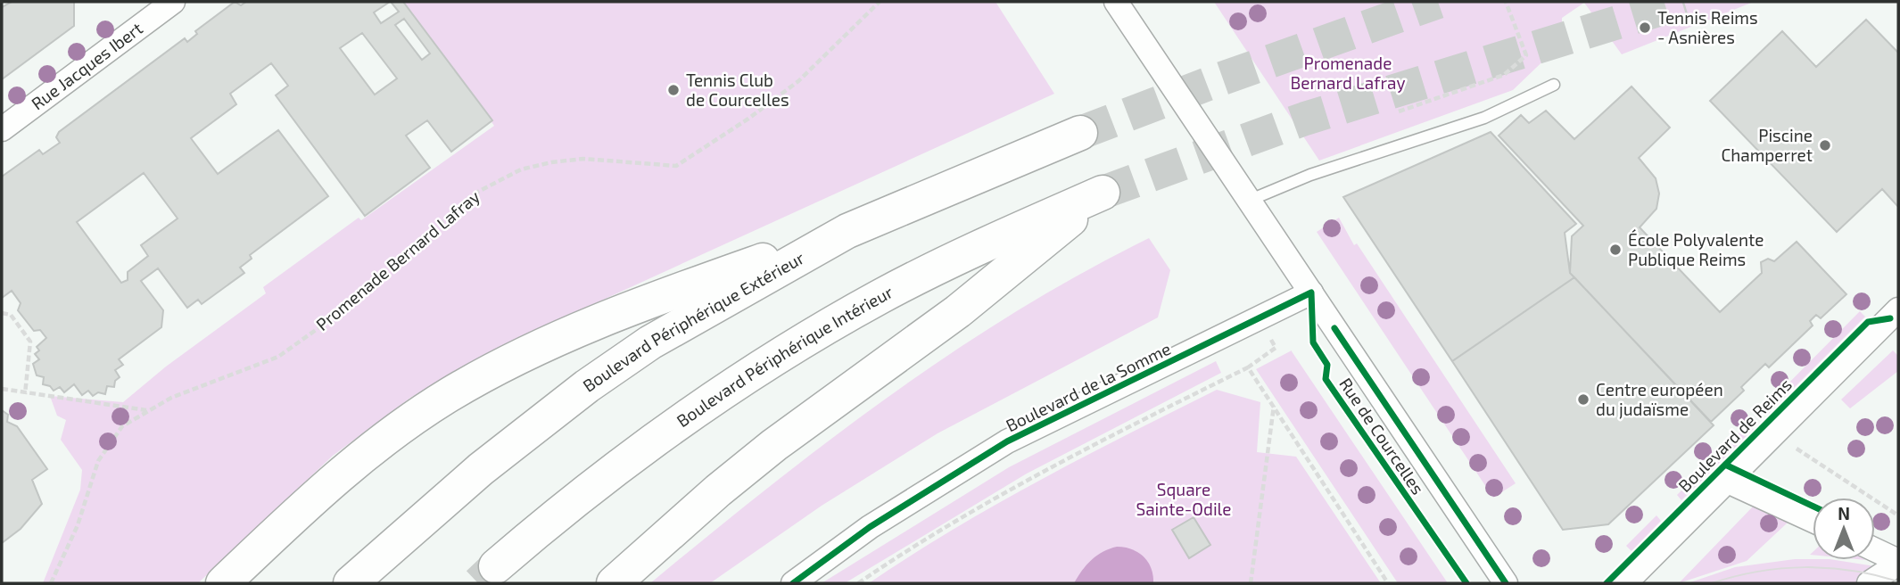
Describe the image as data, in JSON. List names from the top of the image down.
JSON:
{
  "streets": {
    "highway": ["Boulevard Périphérique Extérieur", "Boulevard Périphérique Intérieur"],
    "street": [
      "Rue Jacques Ibert",
      "Boulevard de la Somme",
      "Boulevard de Reims",
      "Rue de Courcelles"
    ],
    "path": ["Promenade Bernard Lafray"]
  },
  "crossings": [
    ["Boulevard de la Somme", "Rue de Courcelles"]
  ],
  "parks": ["Promenade Bernard Lafray", "Square Sainte-Odile"],
  "places": [
    "Tennis Reims - Asnières",
    "Tennis Club de Courcelles",
    "Piscine Champerret",
    "École Polyvalente Publique Reims",
    "Centre européen du judaïsme"
  ],
  "north": "top"
}
